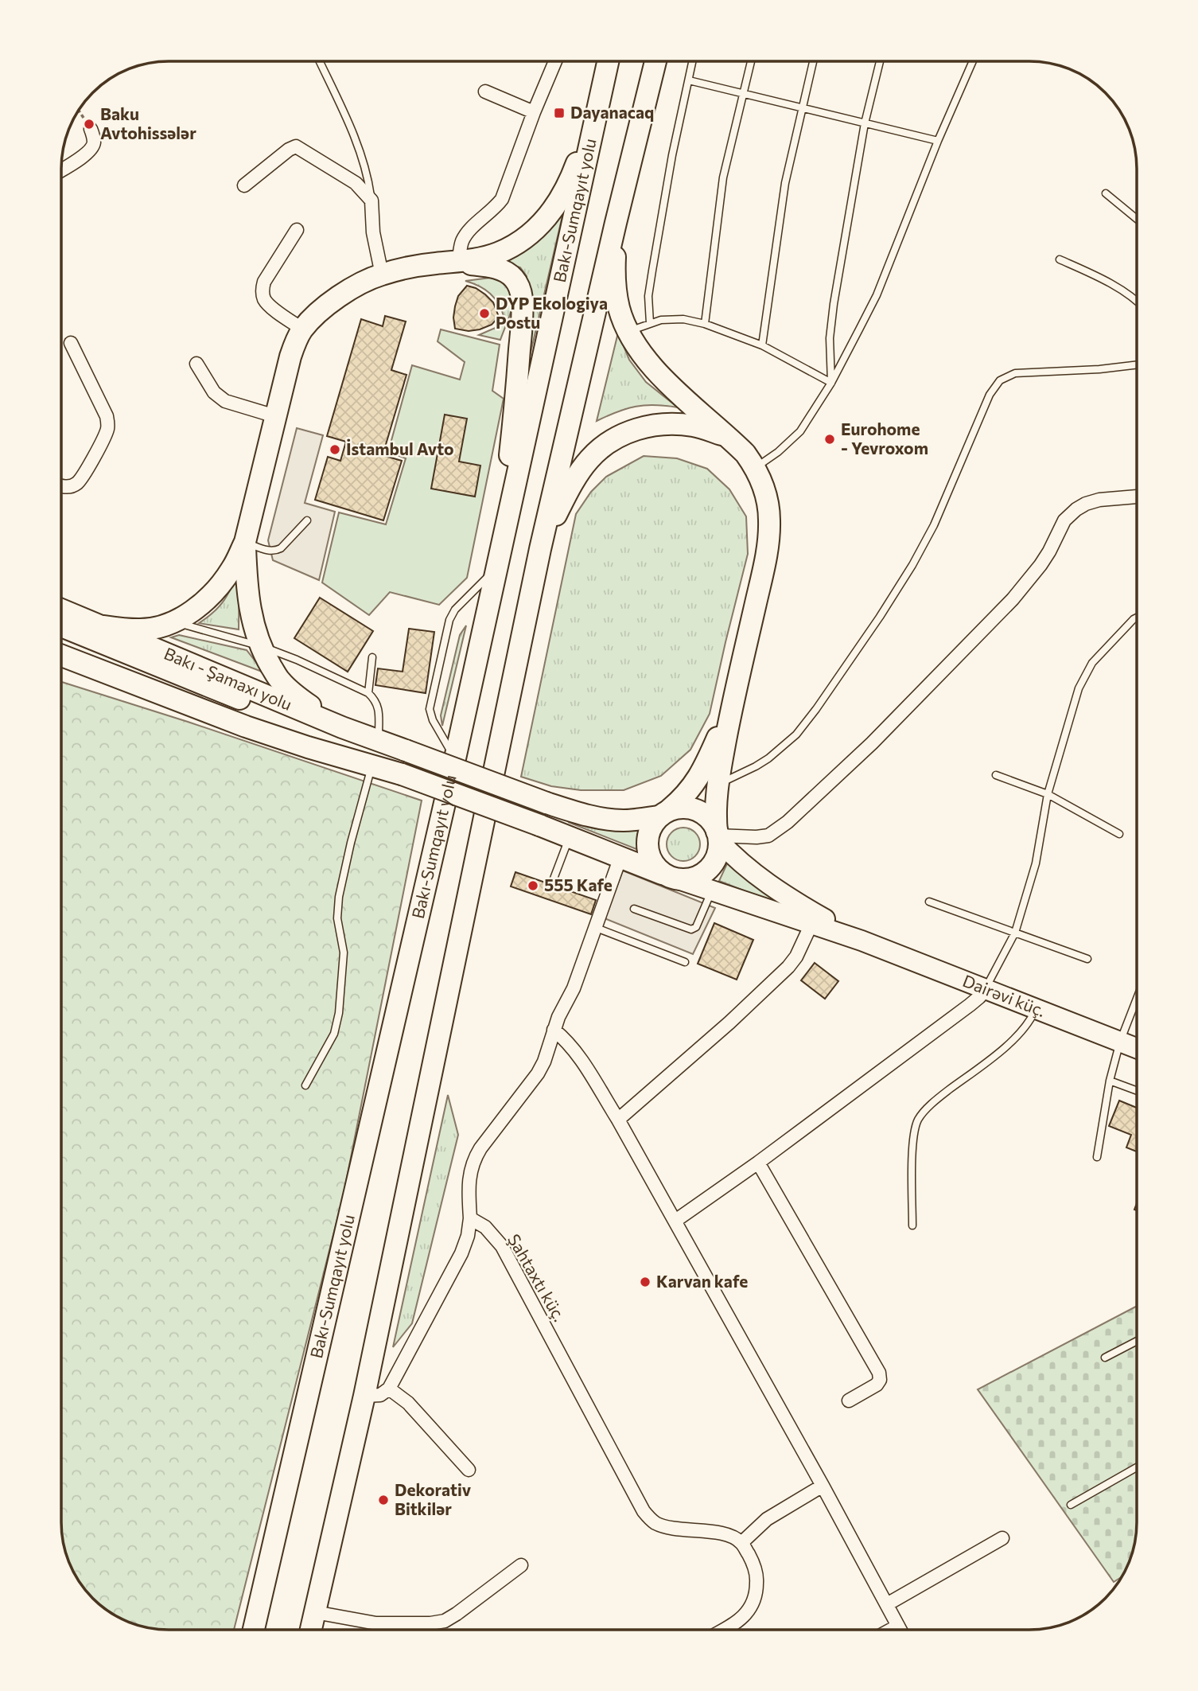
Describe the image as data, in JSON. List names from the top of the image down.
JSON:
{
  "streets": {
    "highway": ["Bakı-Sumqayıt yolu", "Bakı - Şamaxı yolu"],
    "main road": ["Dairəvi küç."],
    "street": ["Şahtaxtı küç."]
  },
  "crossings": [
    ["Bakı - Şamaxı yolu", "Dairəvi küç."]
  ],
  "places": {
    "transit": ["Dayanacaq"],
    "other": [
      "Baku Avtohissələr",
      "DYP Ekologiya Postu",
      "Eurohome - Yevroxom",
      "İstambul Avto",
      "555 Kafe",
      "Karvan kafe",
      "Dekorativ Bitkilər"
    ]
  }
}
